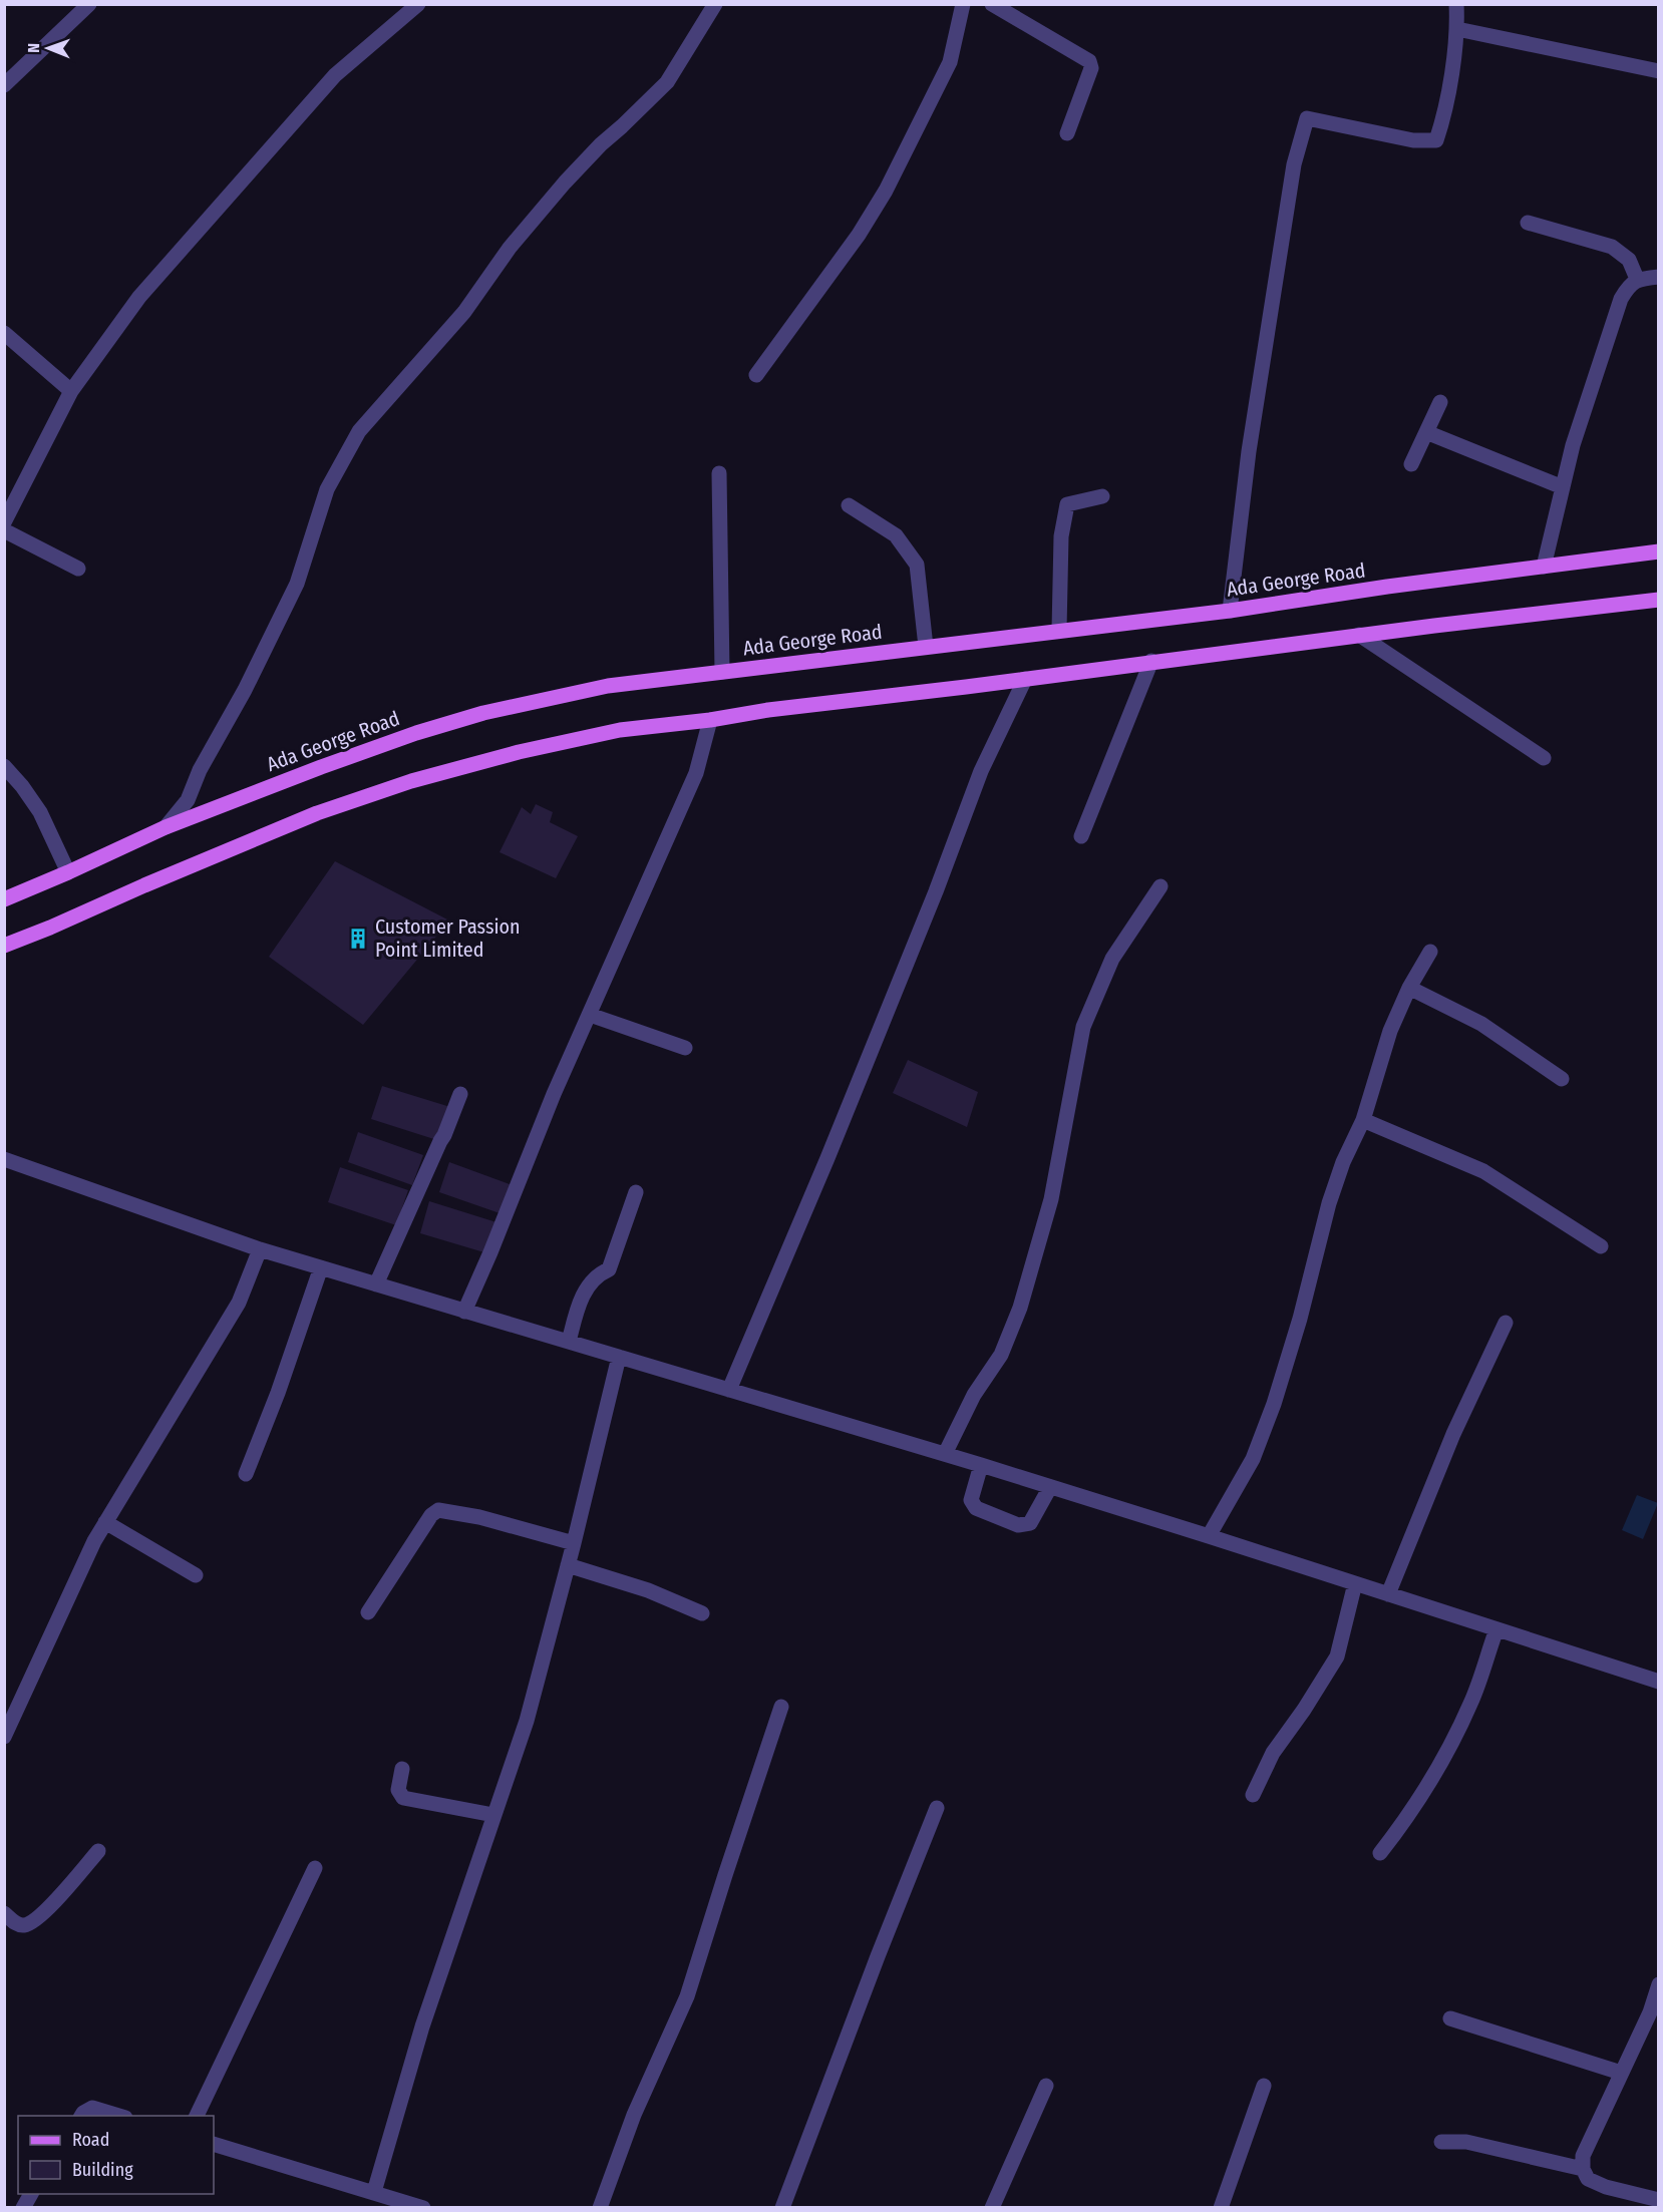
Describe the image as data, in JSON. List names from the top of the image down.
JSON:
{
  "streets": {
    "main road": ["Ada George Road"]
  },
  "places": {
    "building": ["Customer Passion Point Limited"]
  },
  "legend": ["Road", "Building"],
  "north": "left"
}
